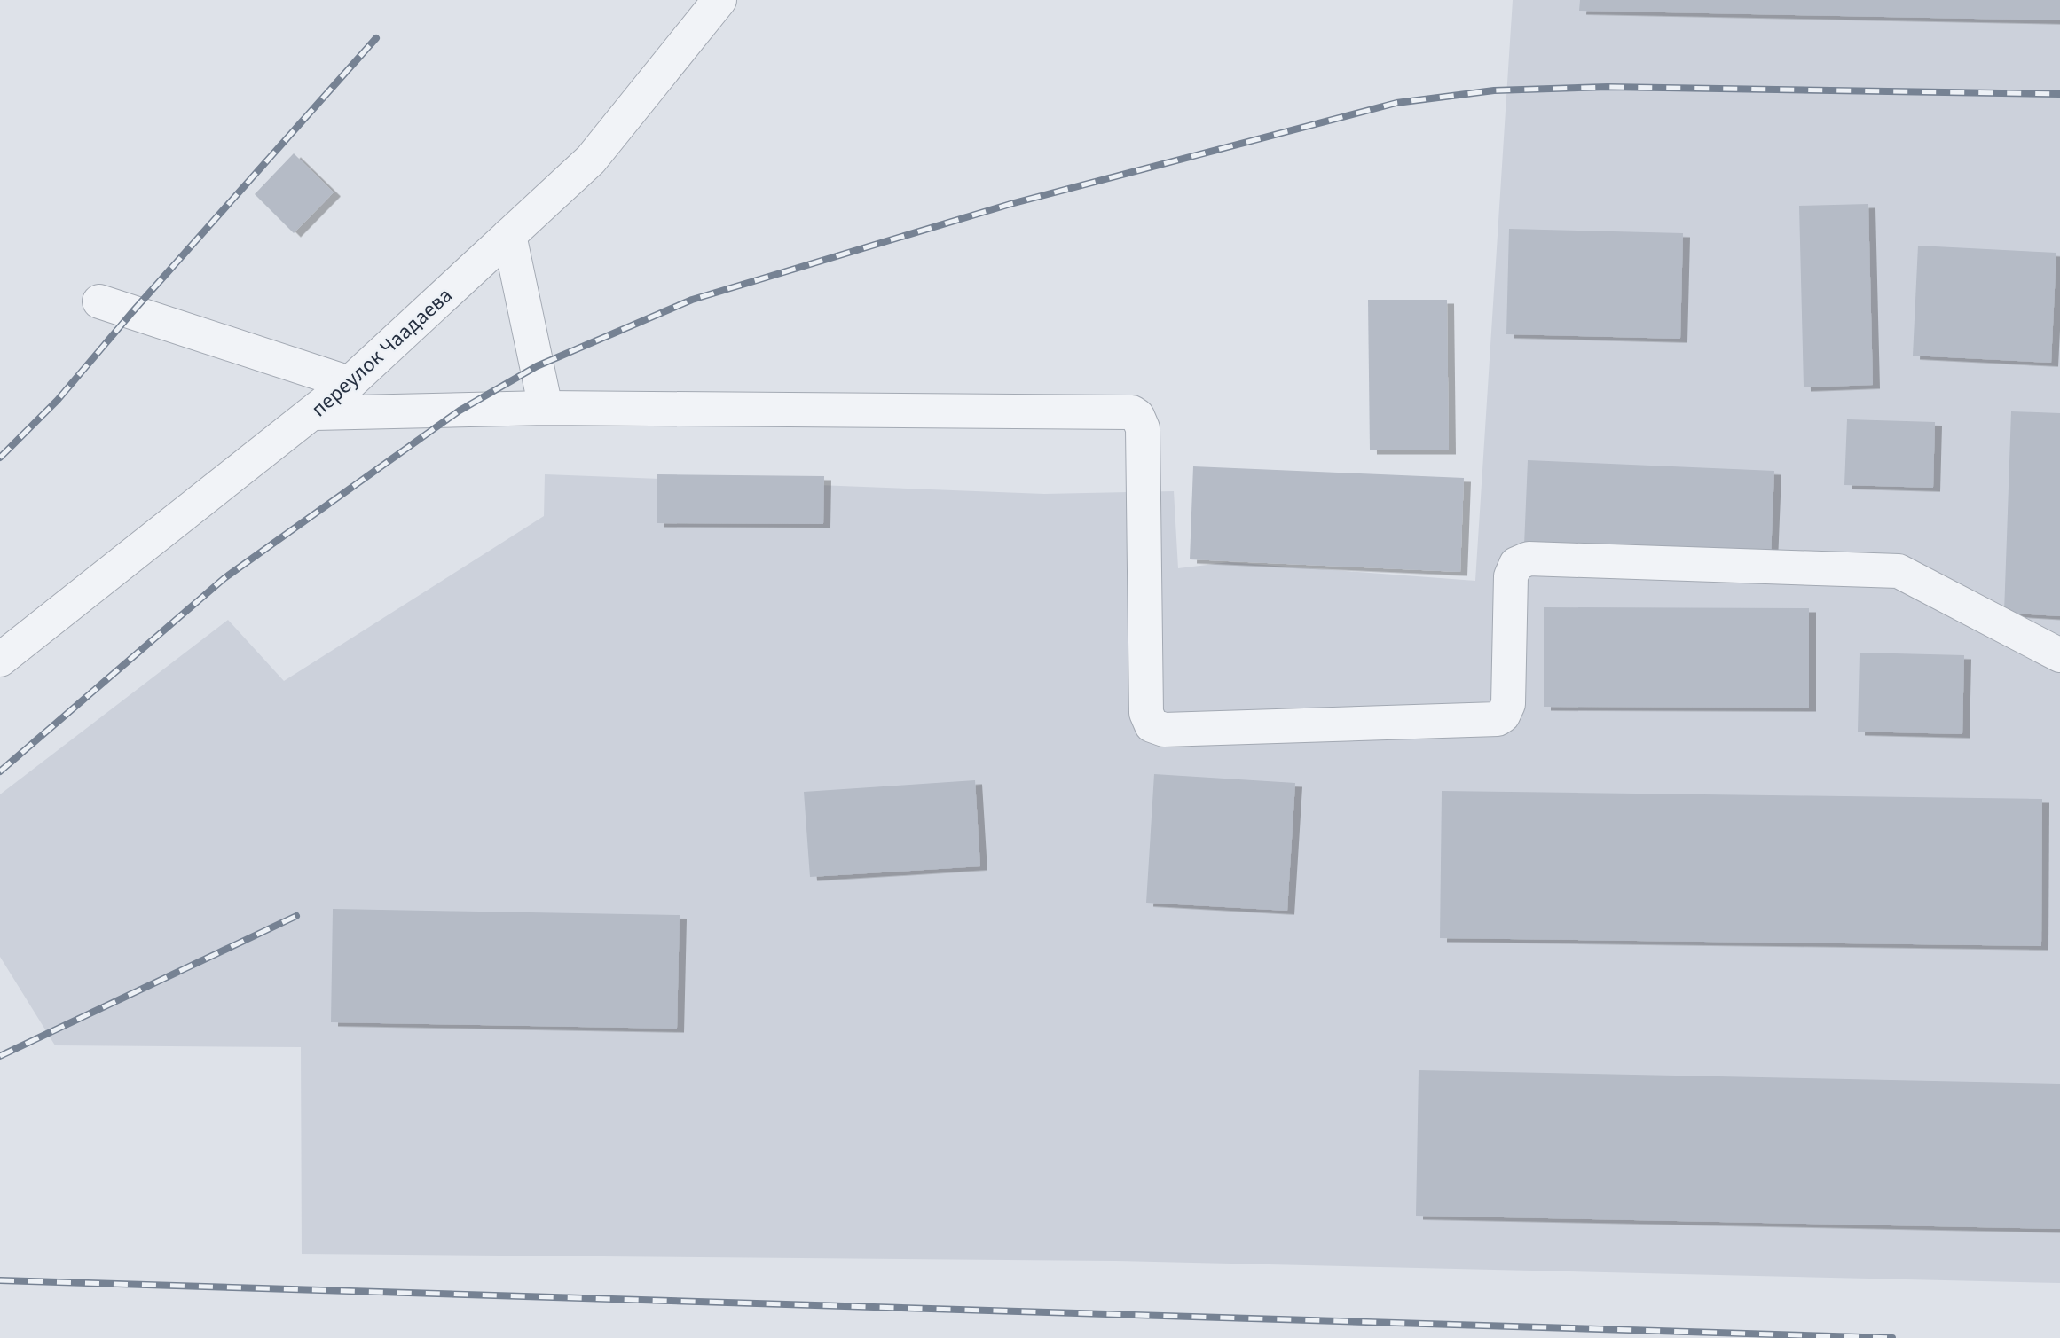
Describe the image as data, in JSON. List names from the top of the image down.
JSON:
{
  "streets": {
    "street": ["переулок Чаадаева"]
  }
}
